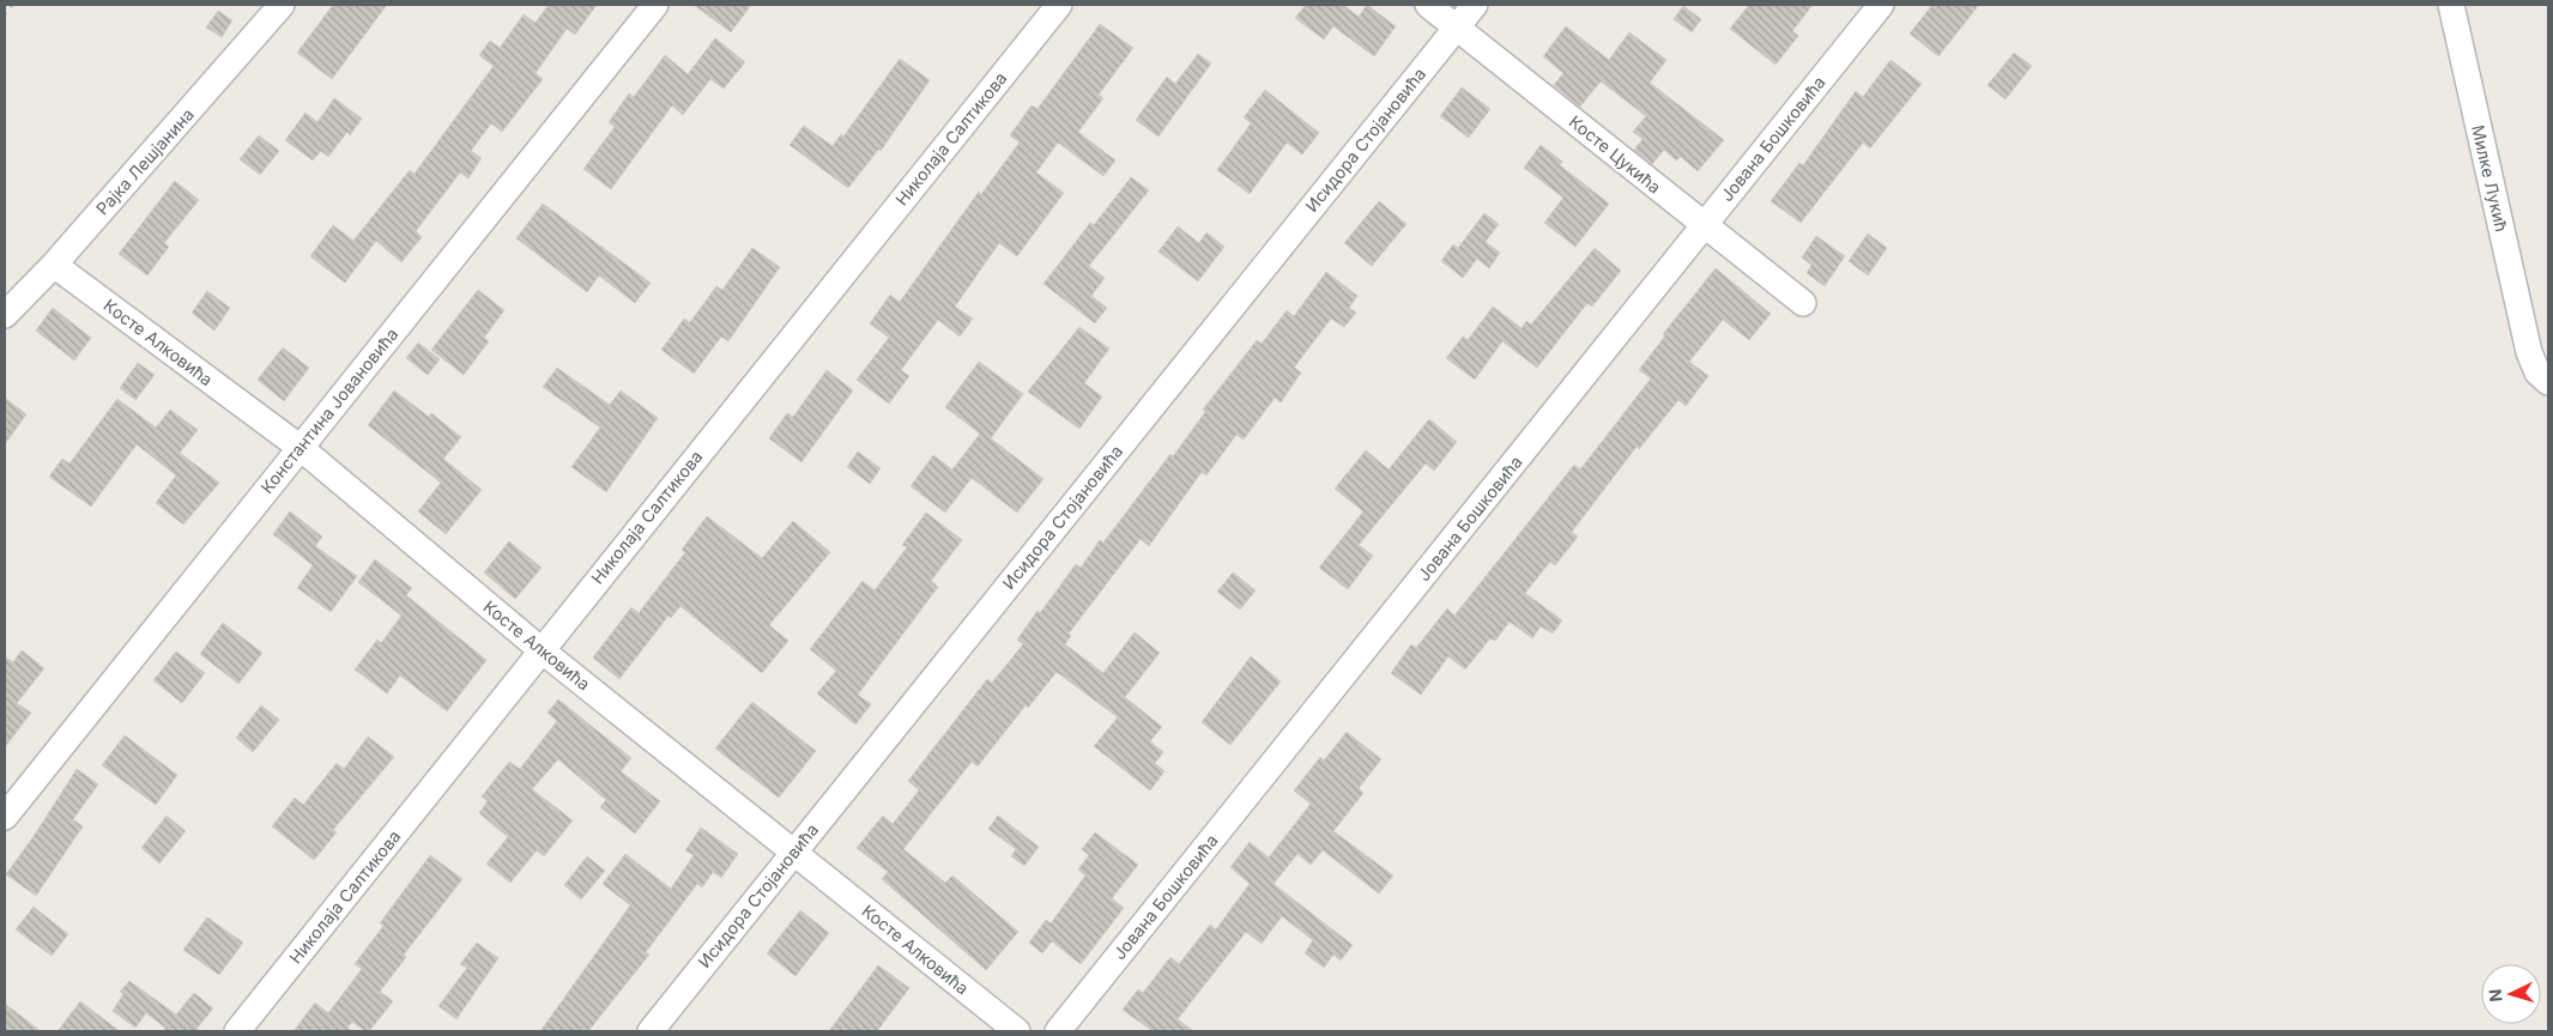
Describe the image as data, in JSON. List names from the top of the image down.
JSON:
{
  "streets": {
    "street": [
      "Николаја Салтикова",
      "Јована Бошковића",
      "Исидора Стојановића",
      "Косте Цукића",
      "Рајка Лешјанина",
      "Милке Лукић",
      "Косте Алковића",
      "Константина Јовановића"
    ]
  },
  "crossings": [
    ["Николаја Салтикова", "Косте Алковића"],
    ["Јована Бошковића", "Косте Цукића"],
    ["Исидора Стојановића", "Косте Цукића"],
    ["Исидора Стојановића", "Косте Алковића"],
    ["Рајка Лешјанина", "Косте Алковића"],
    ["Косте Алковића", "Константина Јовановића"]
  ],
  "north": "left"
}
